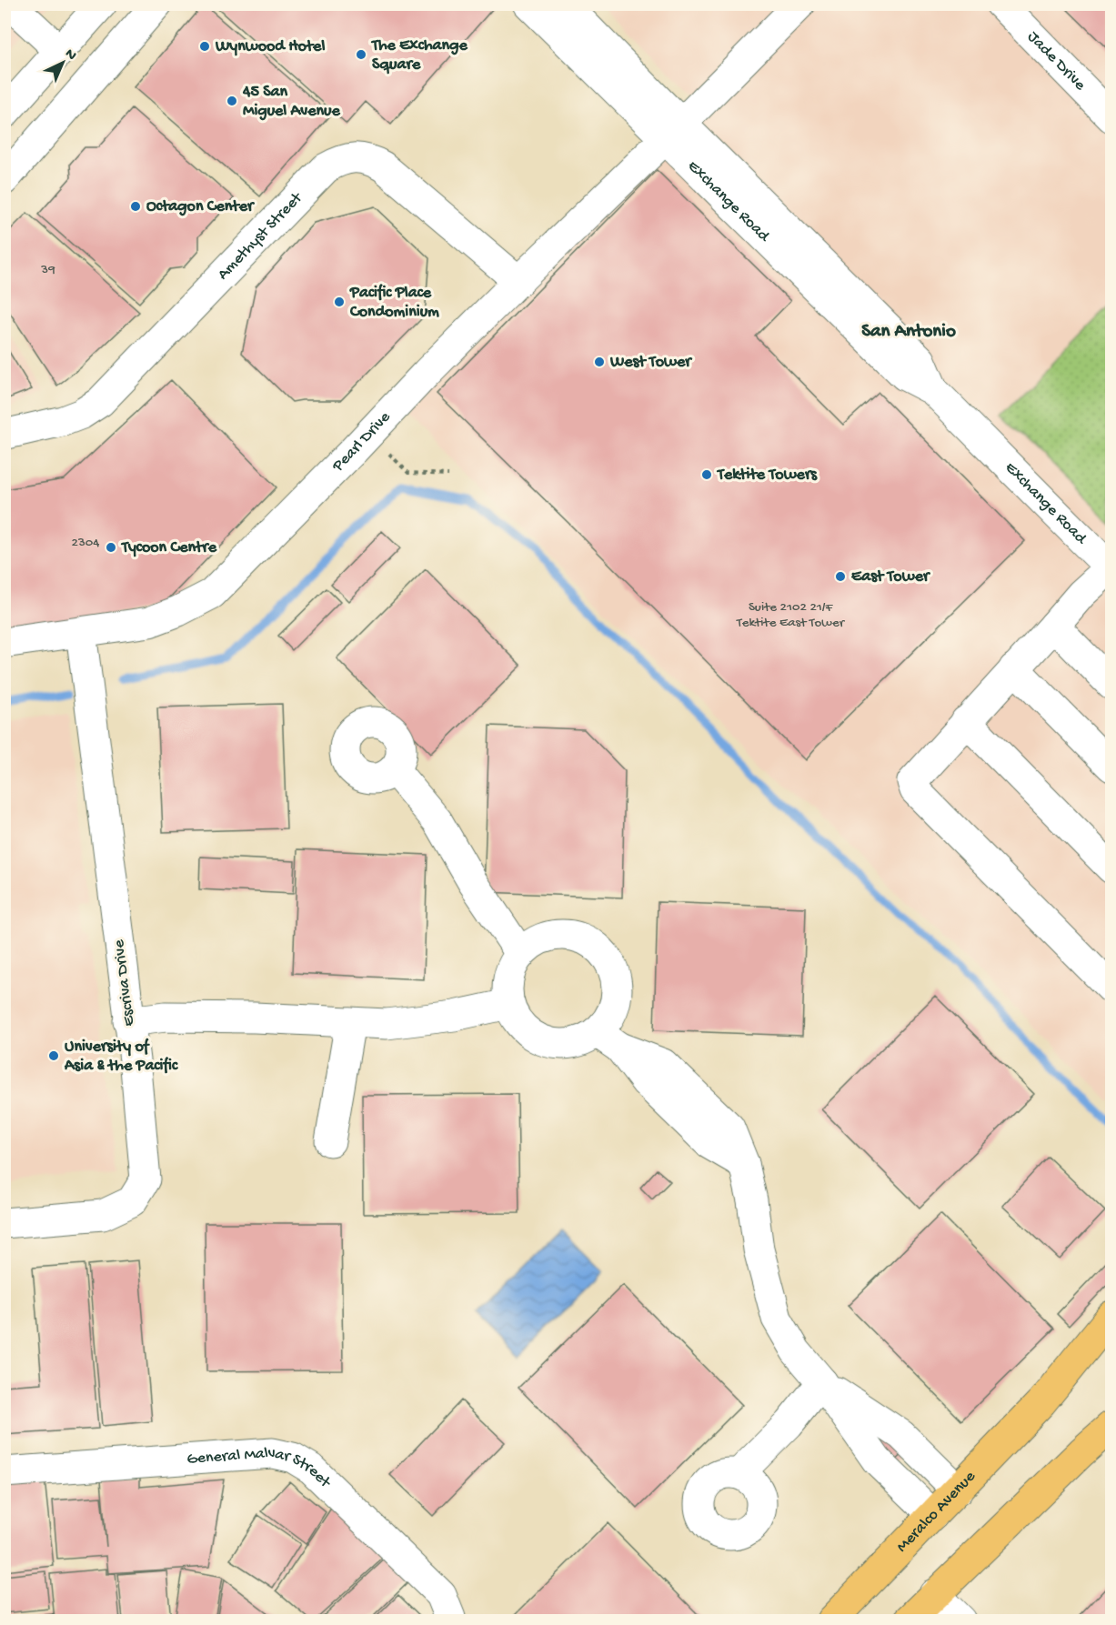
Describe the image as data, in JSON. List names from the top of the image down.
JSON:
{
  "streets": {
    "main road": ["Meralco Avenue"],
    "street": [
      "Jade Drive",
      "Exchange Road",
      "Amethyst Street",
      "Pearl Drive",
      "Escriva Drive",
      "General Malvar Street"
    ]
  },
  "crossings": [
    ["Exchange Road", "Pearl Drive"],
    ["Amethyst Street", "Pearl Drive"],
    ["Pearl Drive", "Escriva Drive"]
  ],
  "districts": ["San Antonio"],
  "places": [
    "Wynwood Hotel",
    "The Exchange Square",
    "45 San Miguel Avenue",
    "Octagon Center",
    "Pacific Place Condominium",
    "West Tower",
    "Tektite Towers",
    "Tycoon Centre",
    "East Tower",
    "University of Asia & the Pacific"
  ],
  "house_numbers": ["39", "2304", "Suite 2102 21/F Tektite East Tower"],
  "north": "top right"
}
